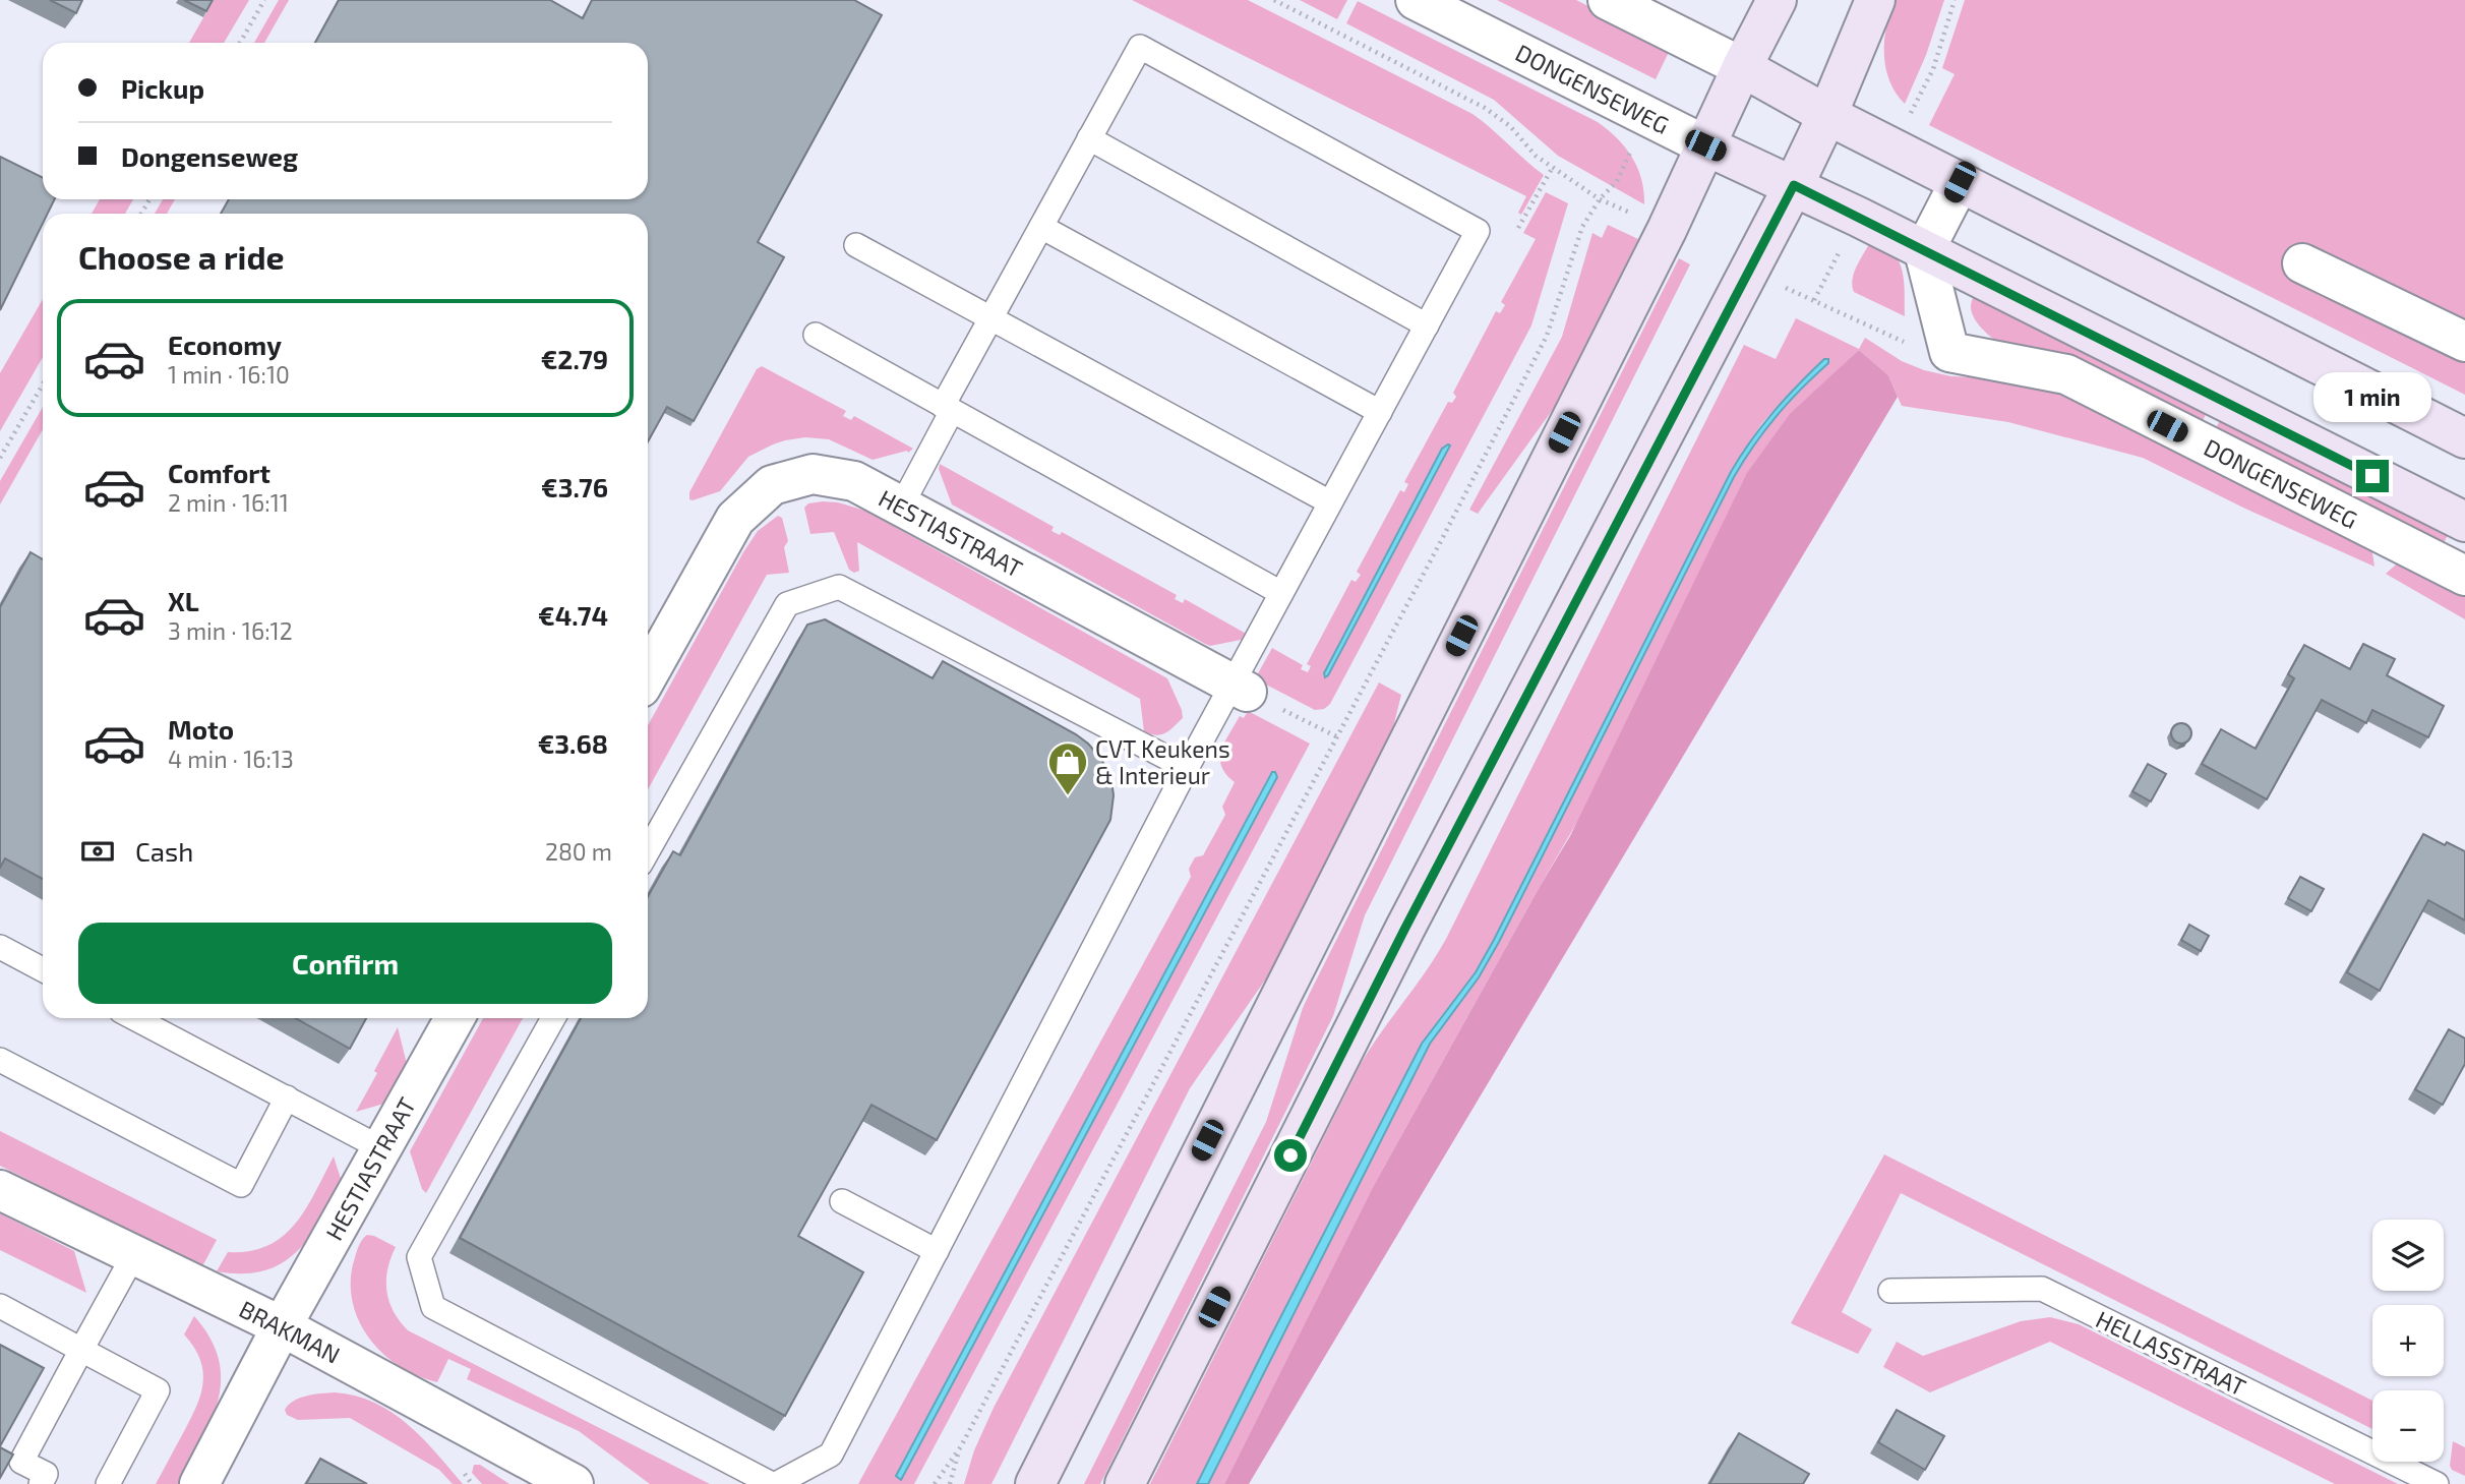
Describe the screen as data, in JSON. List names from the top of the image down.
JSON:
{
  "streets": {
    "main road": ["DONGENSEWEG"],
    "street": ["HESTIASTRAAT", "BRAKMAN"],
    "lane": ["HELLASSTRAAT"]
  },
  "crossings": [
    ["HESTIASTRAAT", "BRAKMAN"]
  ],
  "places": {
    "shop": ["CVT Keukens & Interieur"]
  },
  "page": {
    "banner": ["Pickup", "Dongenseweg"],
    "heading": "Choose a ride",
    "list": [
      {
        "name": "Economy",
        "note": "1 min · 16:10",
        "value": "€2.79"
      },
      {
        "name": "Comfort",
        "note": "2 min · 16:11",
        "value": "€3.76"
      },
      {
        "name": "XL",
        "note": "3 min · 16:12",
        "value": "€4.74"
      },
      {
        "name": "Moto",
        "note": "4 min · 16:13",
        "value": "€3.68"
      }
    ],
    "bubble": "1 min",
    "pay": ["Cash", "280 m"],
    "buttons": "Confirm",
    "map_buttons": ["+", "−"]
  }
}
